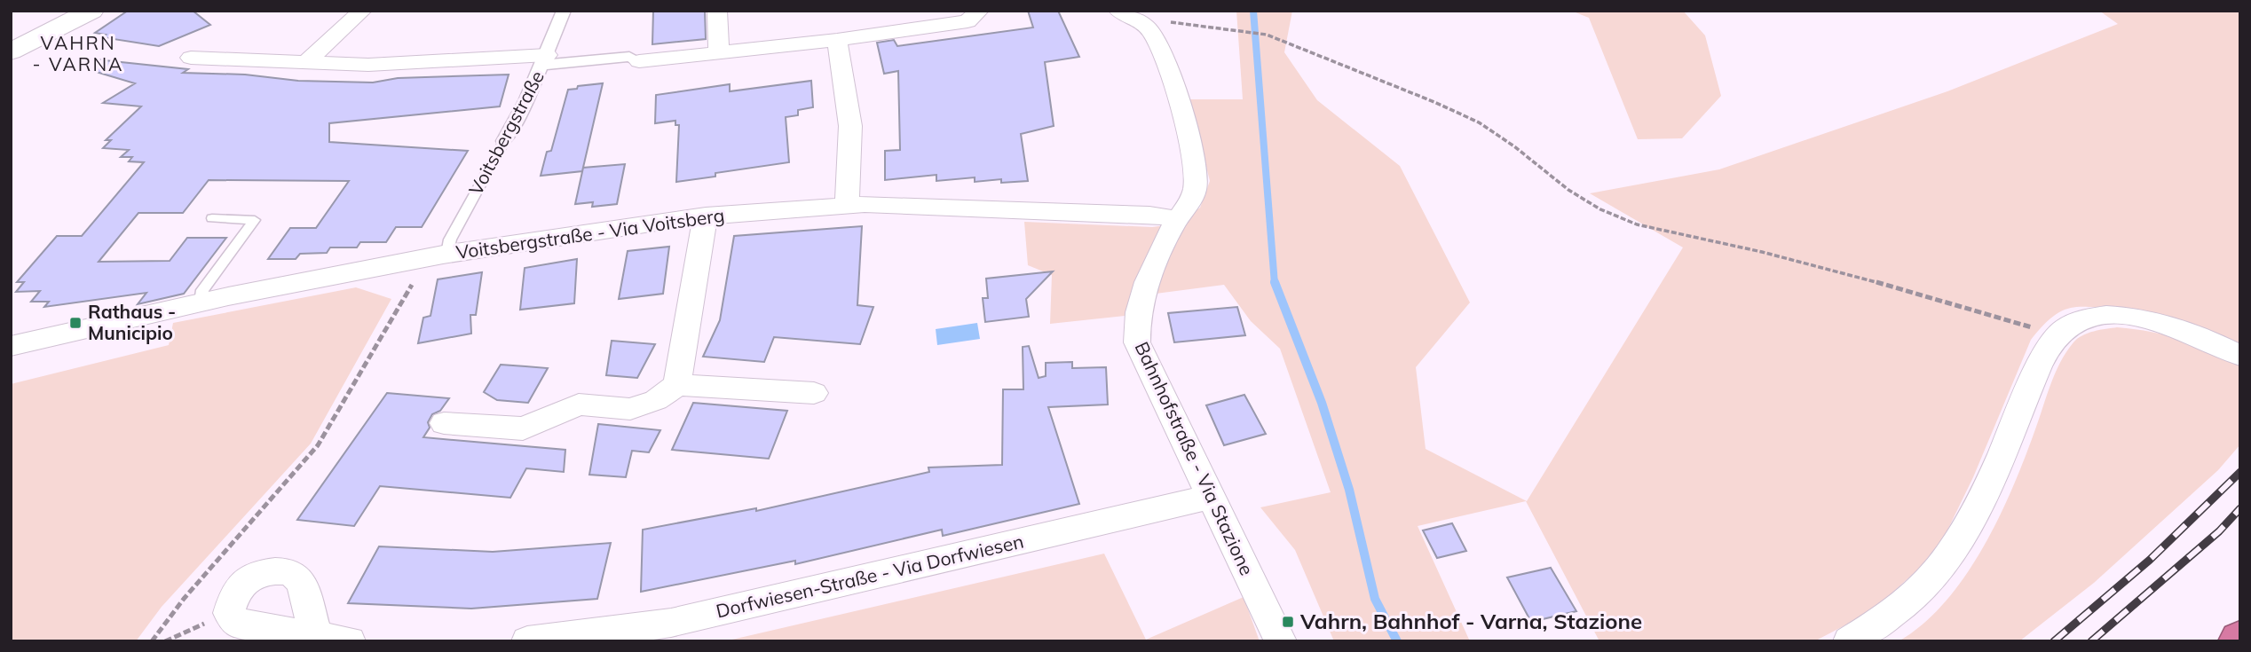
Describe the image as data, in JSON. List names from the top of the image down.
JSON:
{
  "streets": {
    "street": [
      "Voitsbergstraße",
      "Voitsbergstraße - Via Voitsberg",
      "Bahnhofstraße - Via Stazione",
      "Dorfwiesen-Straße - Via Dorfwiesen"
    ]
  },
  "crossings": [
    ["Voitsbergstraße", "Voitsbergstraße - Via Voitsberg"],
    ["Voitsbergstraße - Via Voitsberg", "Bahnhofstraße - Via Stazione"],
    ["Bahnhofstraße - Via Stazione", "Dorfwiesen-Straße - Via Dorfwiesen"]
  ],
  "districts": ["VAHRN - VARNA"],
  "places": {
    "transit": ["Rathaus - Municipio", "Vahrn, Bahnhof - Varna, Stazione"]
  }
}
